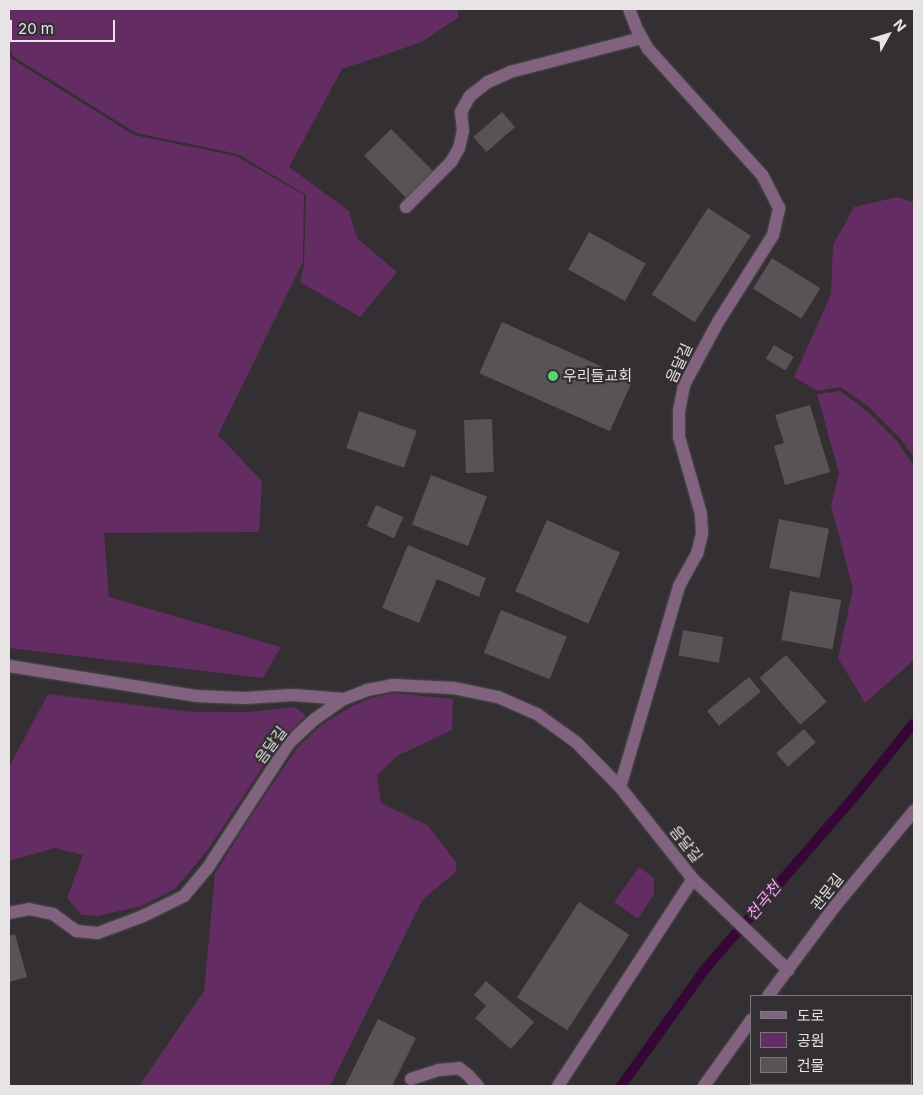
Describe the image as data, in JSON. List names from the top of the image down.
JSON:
{
  "streets": {
    "street": ["음달길", "관문길"]
  },
  "crossings": [
    ["음달길", "관문길"]
  ],
  "water": ["천곡천"],
  "places": ["우리들교회"],
  "legend": ["도로", "공원", "건물"],
  "scale_bar": "20 m",
  "north": "top right"
}
